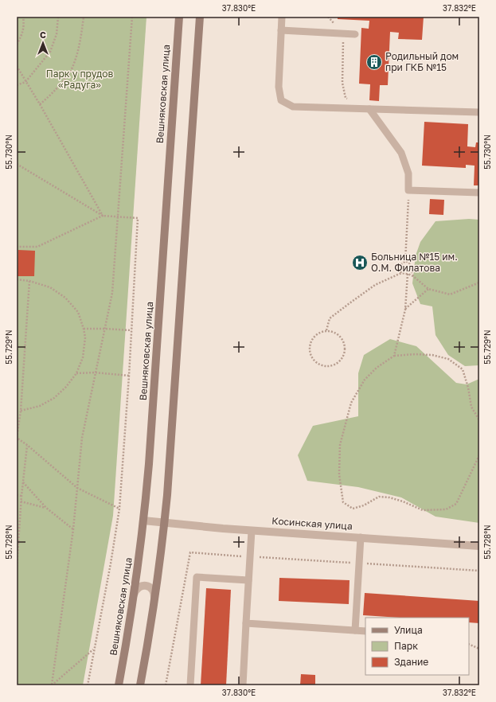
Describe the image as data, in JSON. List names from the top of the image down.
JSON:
{
  "streets": {
    "main road": ["Вешняковская улица"],
    "street": ["Косинская улица"]
  },
  "crossings": [
    ["Вешняковская улица", "Косинская улица"]
  ],
  "parks": ["Парк у прудов «Радуга»"],
  "places": {
    "building": ["Родильный дом при ГКБ №15"],
    "hospital": ["Больница №15 им. О.М. Филатова"]
  },
  "legend": ["Улица", "Парк", "Здание"],
  "north": "top",
  "coordinates": [
    "37.830°E",
    "37.832°E",
    "55.730°N",
    "55.729°N",
    "55.728°N"
  ]
}
